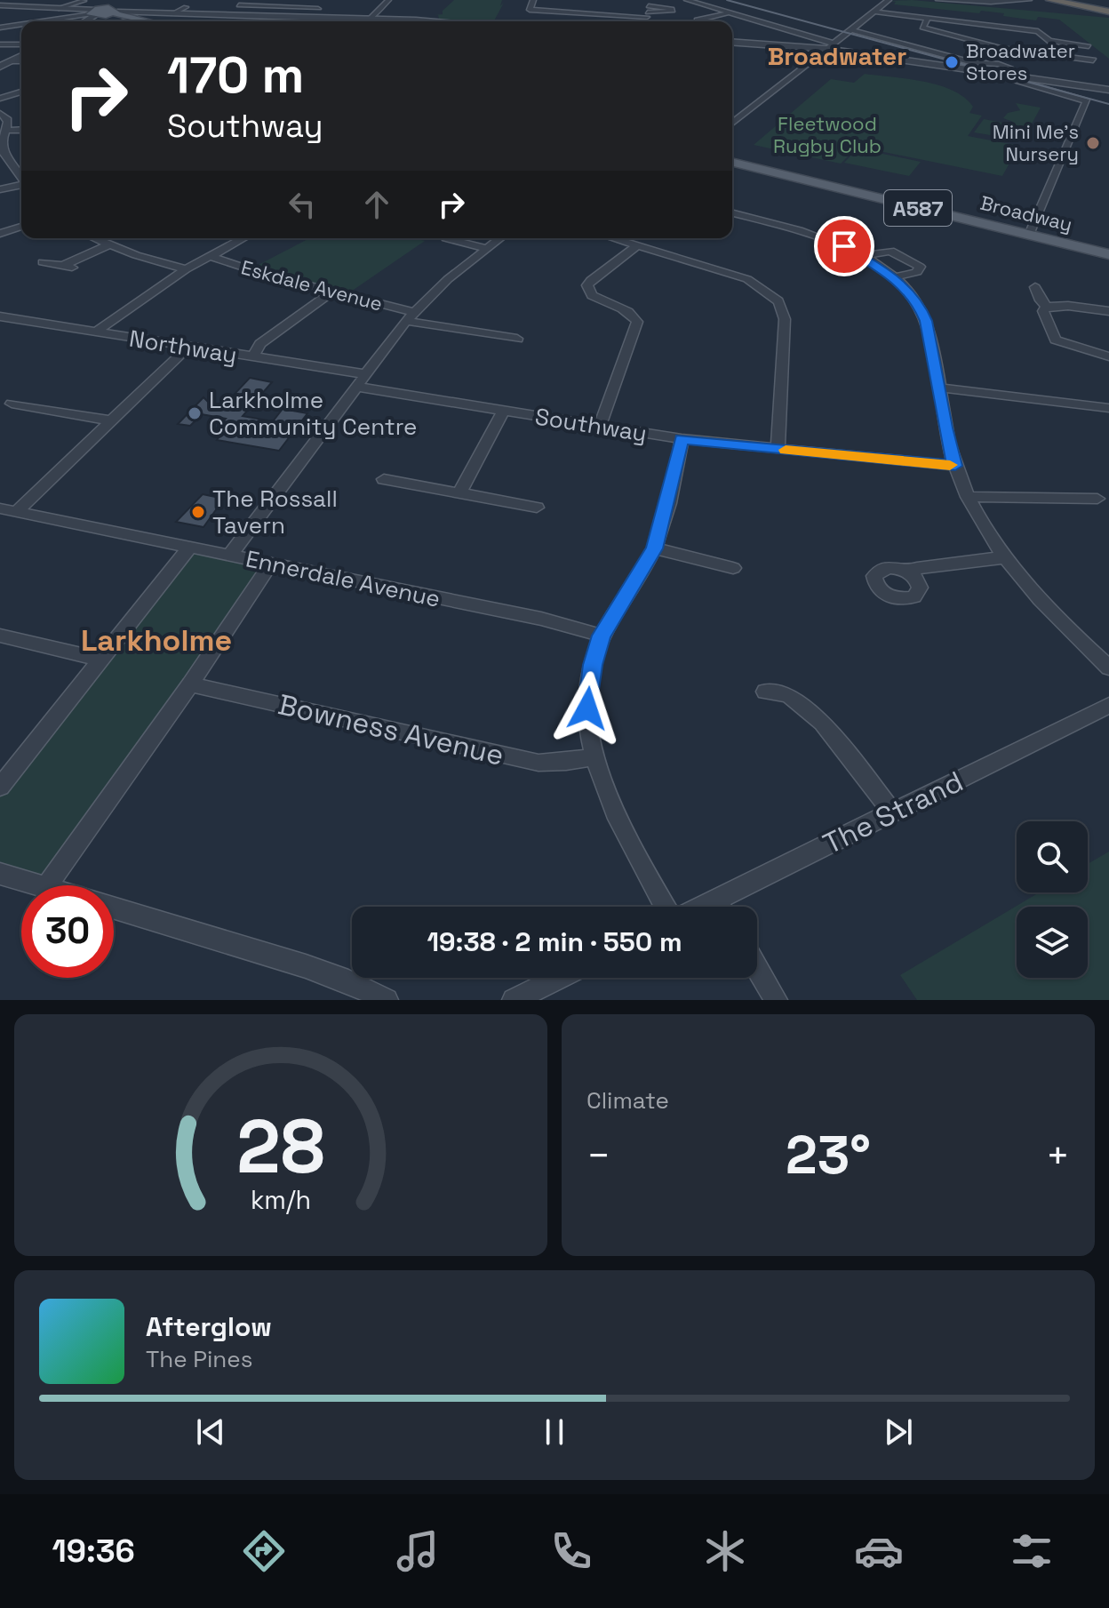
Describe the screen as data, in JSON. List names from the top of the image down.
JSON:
{
  "streets": {
    "main road": ["A587", "Broadway"],
    "street": [
      "Eskdale Avenue",
      "Northway",
      "Southway",
      "Ennerdale Avenue",
      "Bowness Avenue",
      "The Strand"
    ]
  },
  "districts": ["Broadwater", "Larkholme"],
  "parks": ["Fleetwood Rugby Club"],
  "places": [
    "Broadwater Stores",
    "Mini Me's Nursery",
    "Larkholme Community Centre",
    "The Rossall Tavern"
  ],
  "page": {
    "turn": ["170 m", "Southway"],
    "limit": "30",
    "trip": "19:38 · 2 min · 550 m",
    "tile": "Climate",
    "heat": ["−", "23°", "+"],
    "song": ["Afterglow", "The Pines"],
    "tabs": "19:36",
    "gauge": ["28", "km/h"]
  }
}
